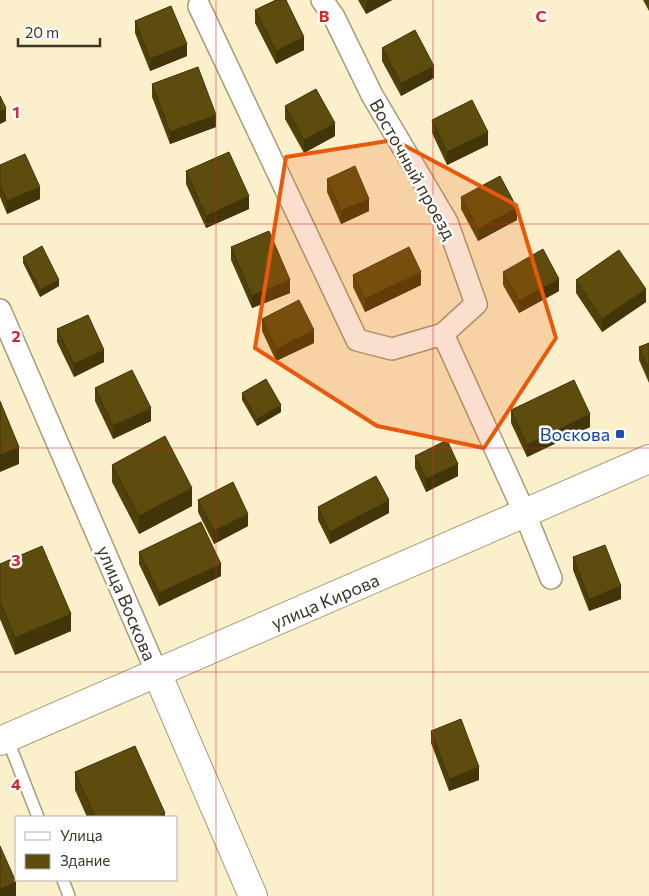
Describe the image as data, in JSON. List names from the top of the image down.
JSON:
{
  "streets": {
    "main road": ["улица Кирова", "улица Воскова"],
    "street": ["Восточный проезд"]
  },
  "crossings": [
    ["улица Кирова", "улица Воскова"]
  ],
  "places": {
    "transit": ["Воскова"]
  },
  "legend": ["Улица", "Здание"],
  "scale_bar": "20 m",
  "grid": {
    "columns": ["B", "C"],
    "rows": [
      "1",
      "2",
      "3",
      "4"
    ]
  }
}
